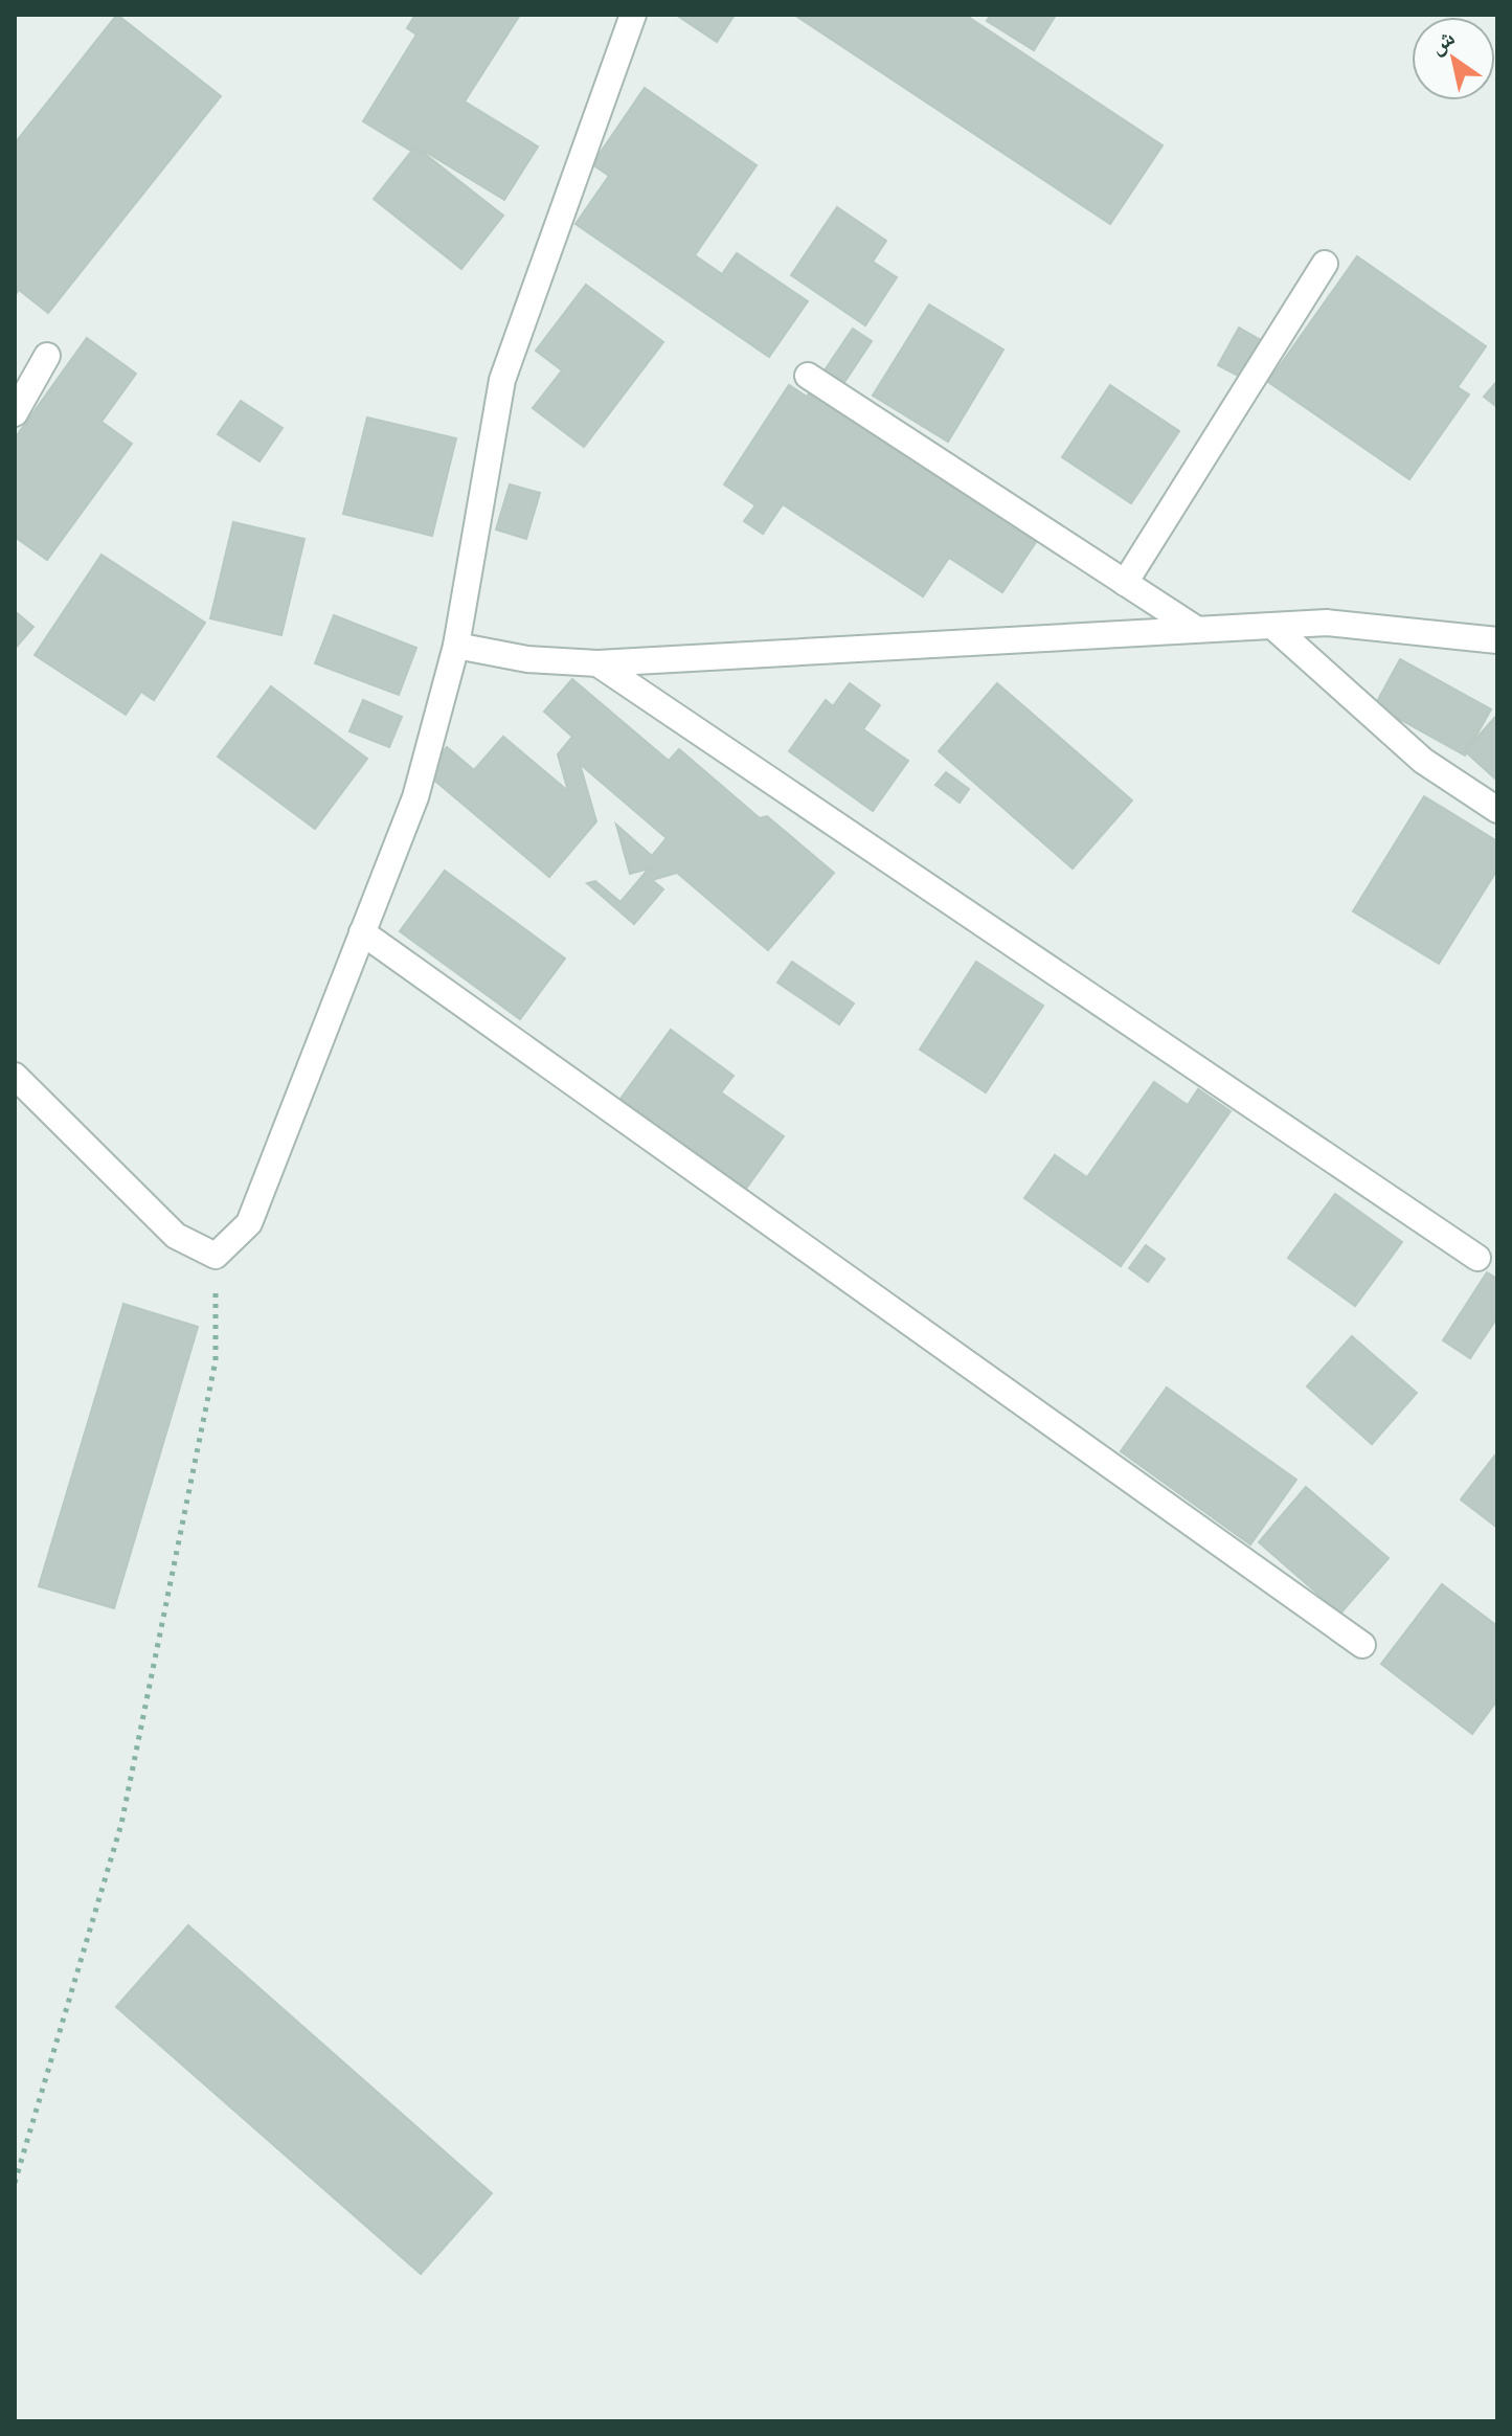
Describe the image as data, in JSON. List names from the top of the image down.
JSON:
{
  "north": "top left"
}
